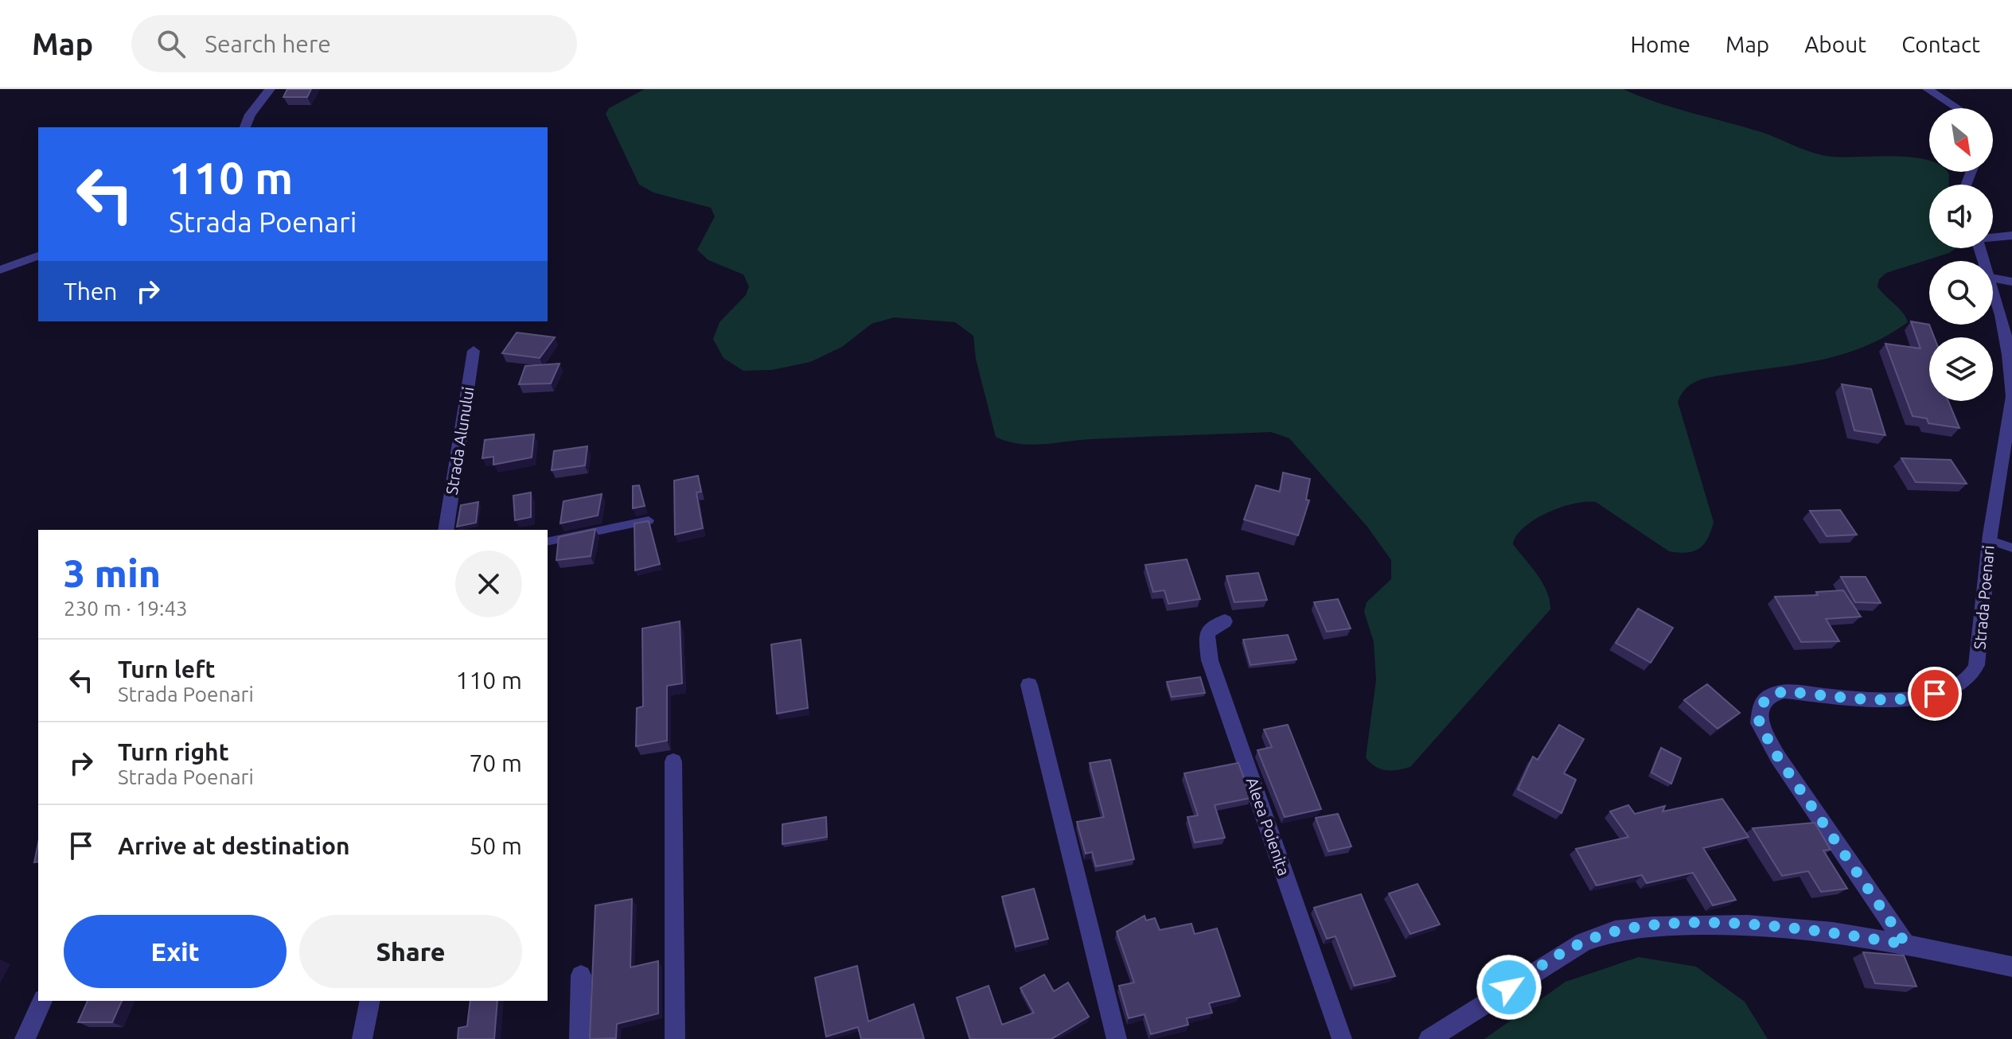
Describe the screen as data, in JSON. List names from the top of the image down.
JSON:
{
  "streets": {
    "street": ["Strada Alunului", "Strada Poenari", "Aleea Poienița"]
  },
  "north": "bottom right",
  "page": {
    "header": "Map",
    "search": "Search here",
    "nav": [
      "Home",
      "Map",
      "About",
      "Contact"
    ],
    "turn": ["110 m", "Strada Poenari"],
    "then": "Then",
    "heading": ["3 min", "230 m · 19:43"],
    "list": [
      {
        "name": "Turn left",
        "note": "Strada Poenari",
        "value": "110 m"
      },
      {
        "name": "Turn right",
        "note": "Strada Poenari",
        "value": "70 m"
      },
      {
        "name": "Arrive at destination",
        "value": "50 m"
      }
    ],
    "buttons": ["Exit", "Share"]
  }
}
